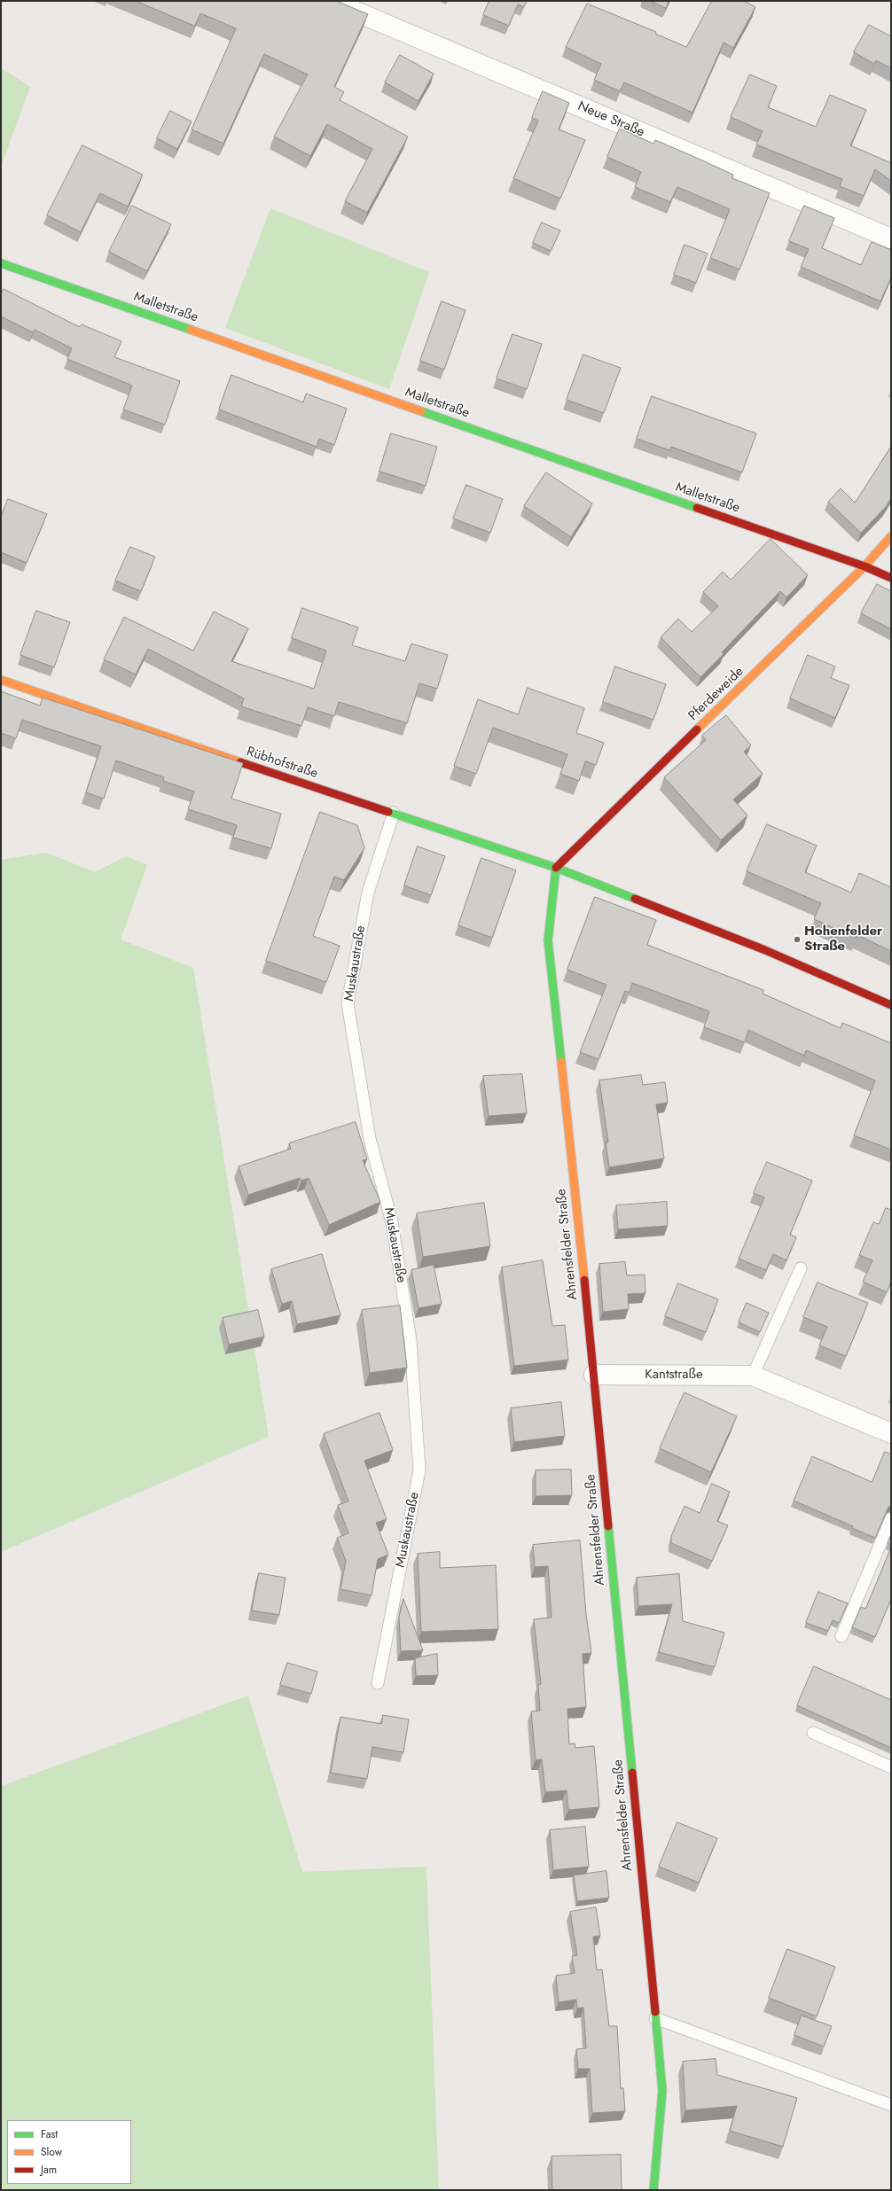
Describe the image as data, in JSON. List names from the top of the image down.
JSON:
{
  "streets": {
    "street": [
      "Neue Straße",
      "Malletstraße",
      "Pferdeweide",
      "Rübhofstraße",
      "Ahrensfelder Straße",
      "Kantstraße"
    ],
    "lane": ["Muskaustraße"]
  },
  "crossings": [
    ["Malletstraße", "Pferdeweide"],
    ["Pferdeweide", "Rübhofstraße"],
    ["Pferdeweide", "Ahrensfelder Straße"],
    ["Rübhofstraße", "Muskaustraße"],
    ["Rübhofstraße", "Ahrensfelder Straße"],
    ["Ahrensfelder Straße", "Kantstraße"]
  ],
  "places": ["Hohenfelder Straße"],
  "legend": ["Fast", "Slow", "Jam"]
}
